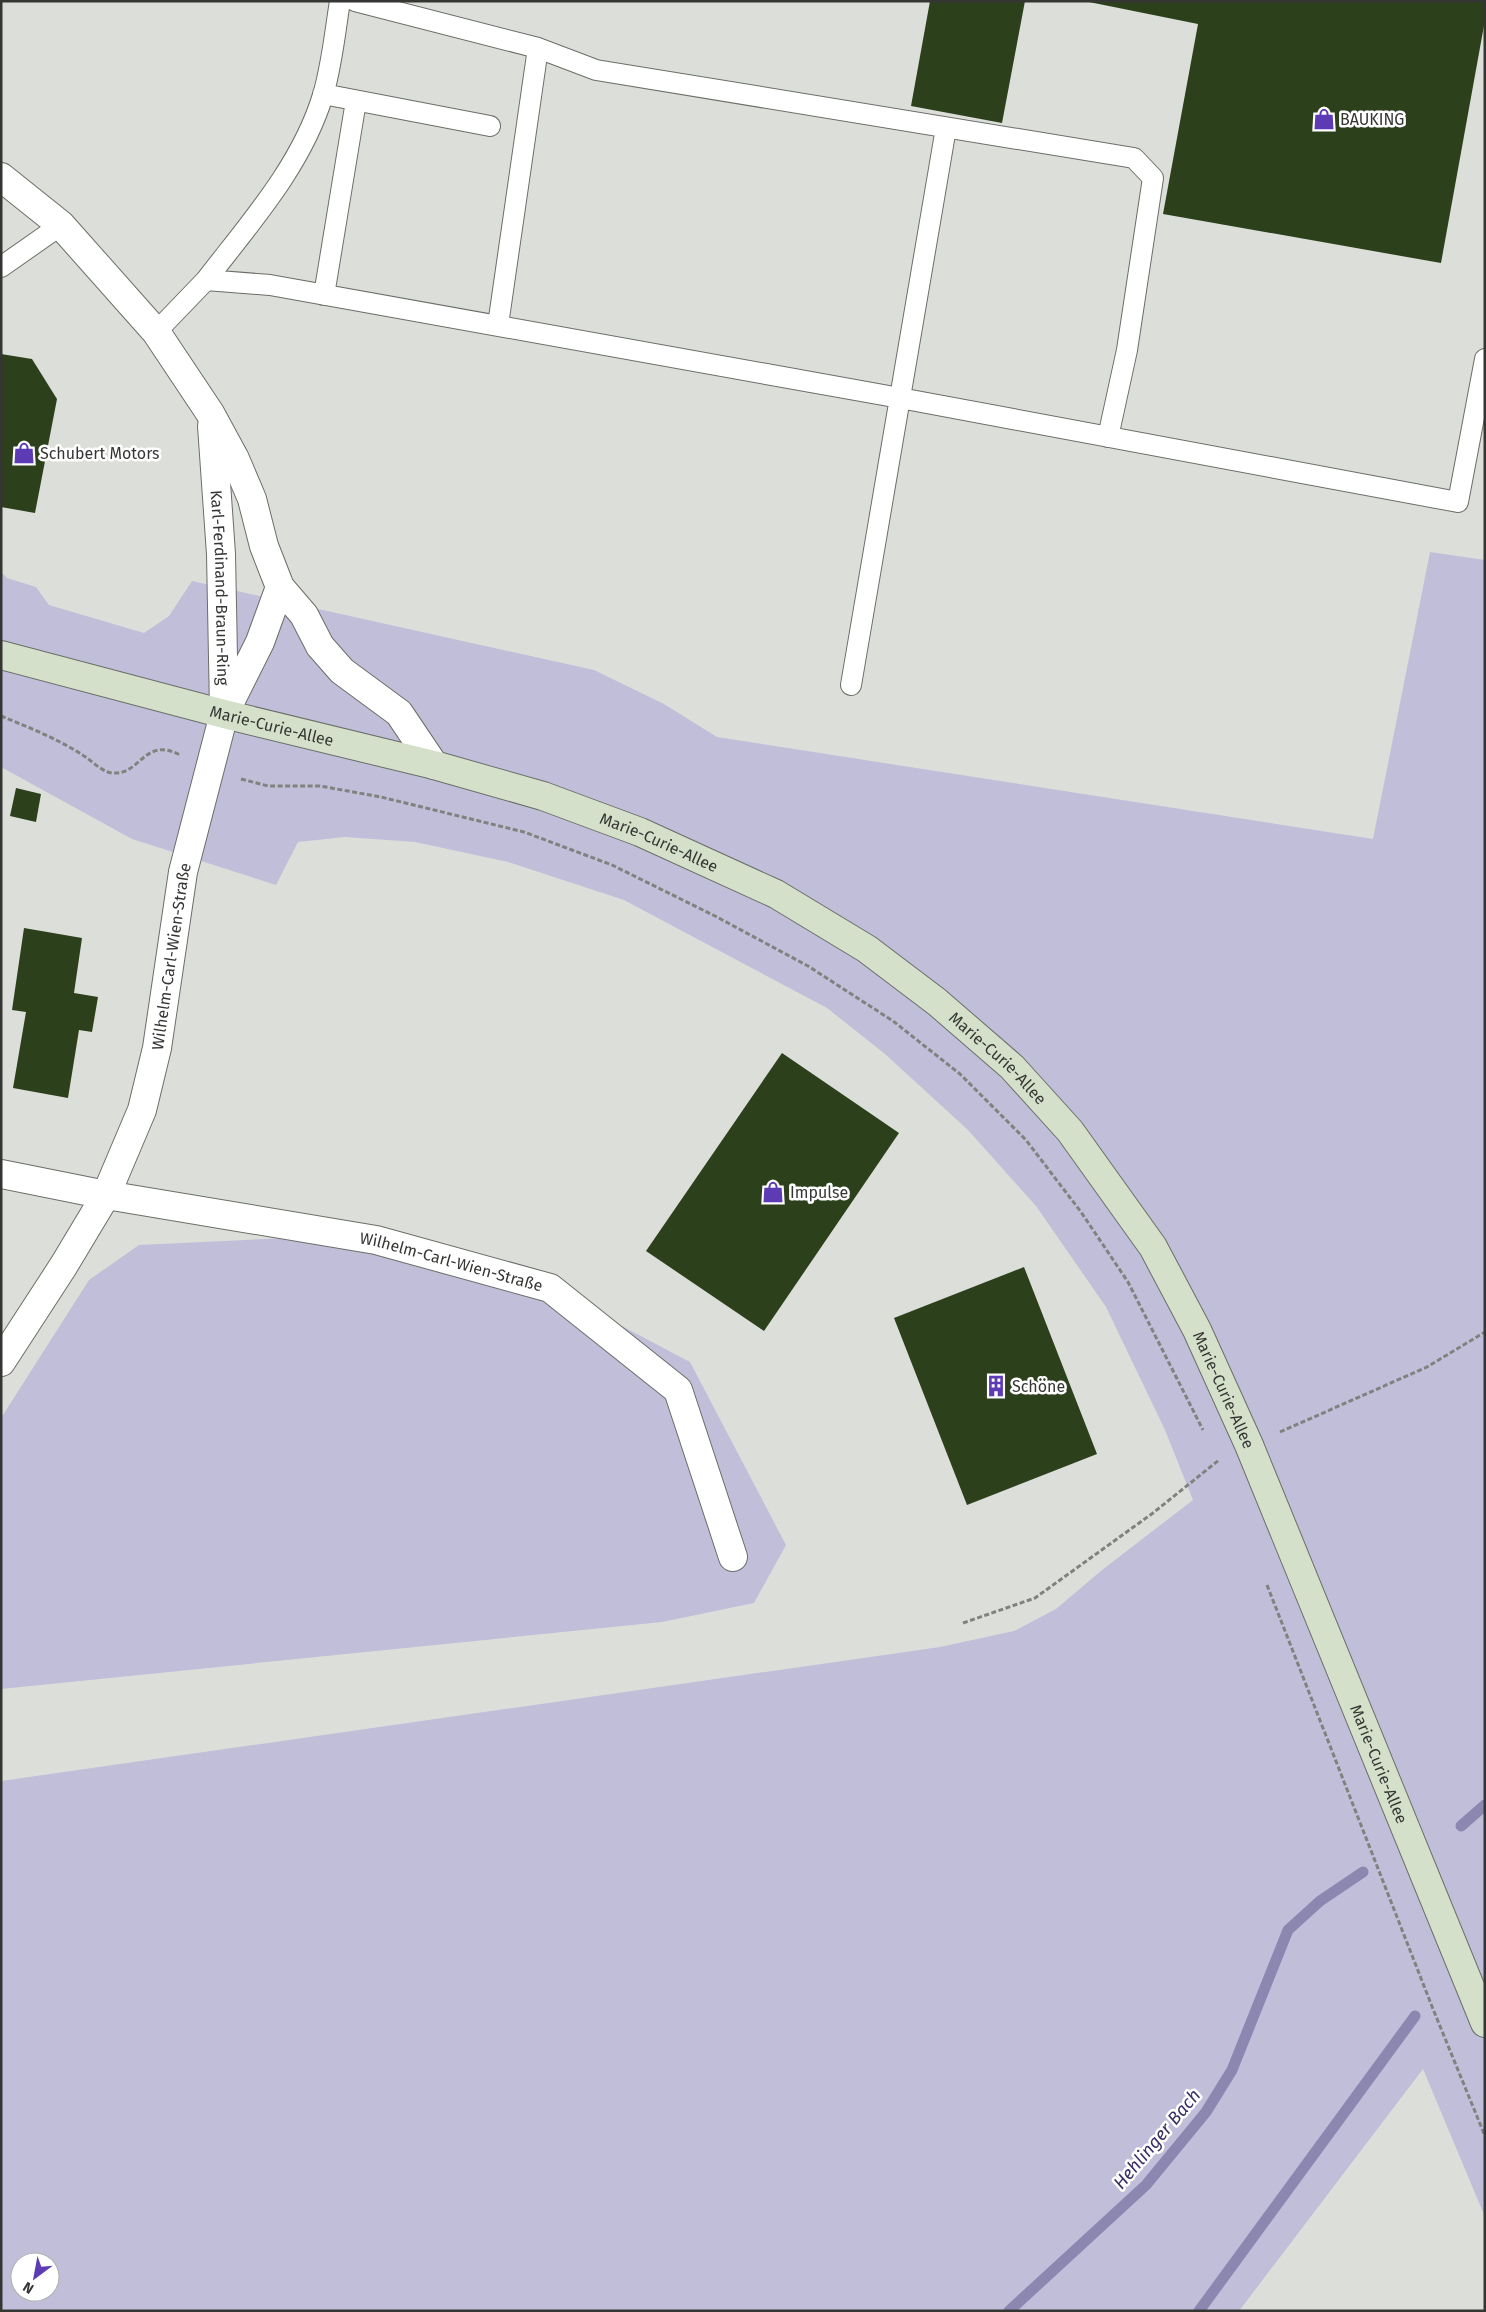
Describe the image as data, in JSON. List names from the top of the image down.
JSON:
{
  "streets": {
    "main road": ["Marie-Curie-Allee"],
    "street": ["Karl-Ferdinand-Braun-Ring", "Wilhelm-Carl-Wien-Straße"]
  },
  "crossings": [
    ["Karl-Ferdinand-Braun-Ring", "Marie-Curie-Allee"],
    ["Karl-Ferdinand-Braun-Ring", "Wilhelm-Carl-Wien-Straße"],
    ["Marie-Curie-Allee", "Wilhelm-Carl-Wien-Straße"]
  ],
  "water": ["Hehlinger Bach"],
  "places": {
    "shop": ["BAUKING", "Schubert Motors", "Impulse"],
    "building": ["Schöne"]
  },
  "north": "bottom left"
}
